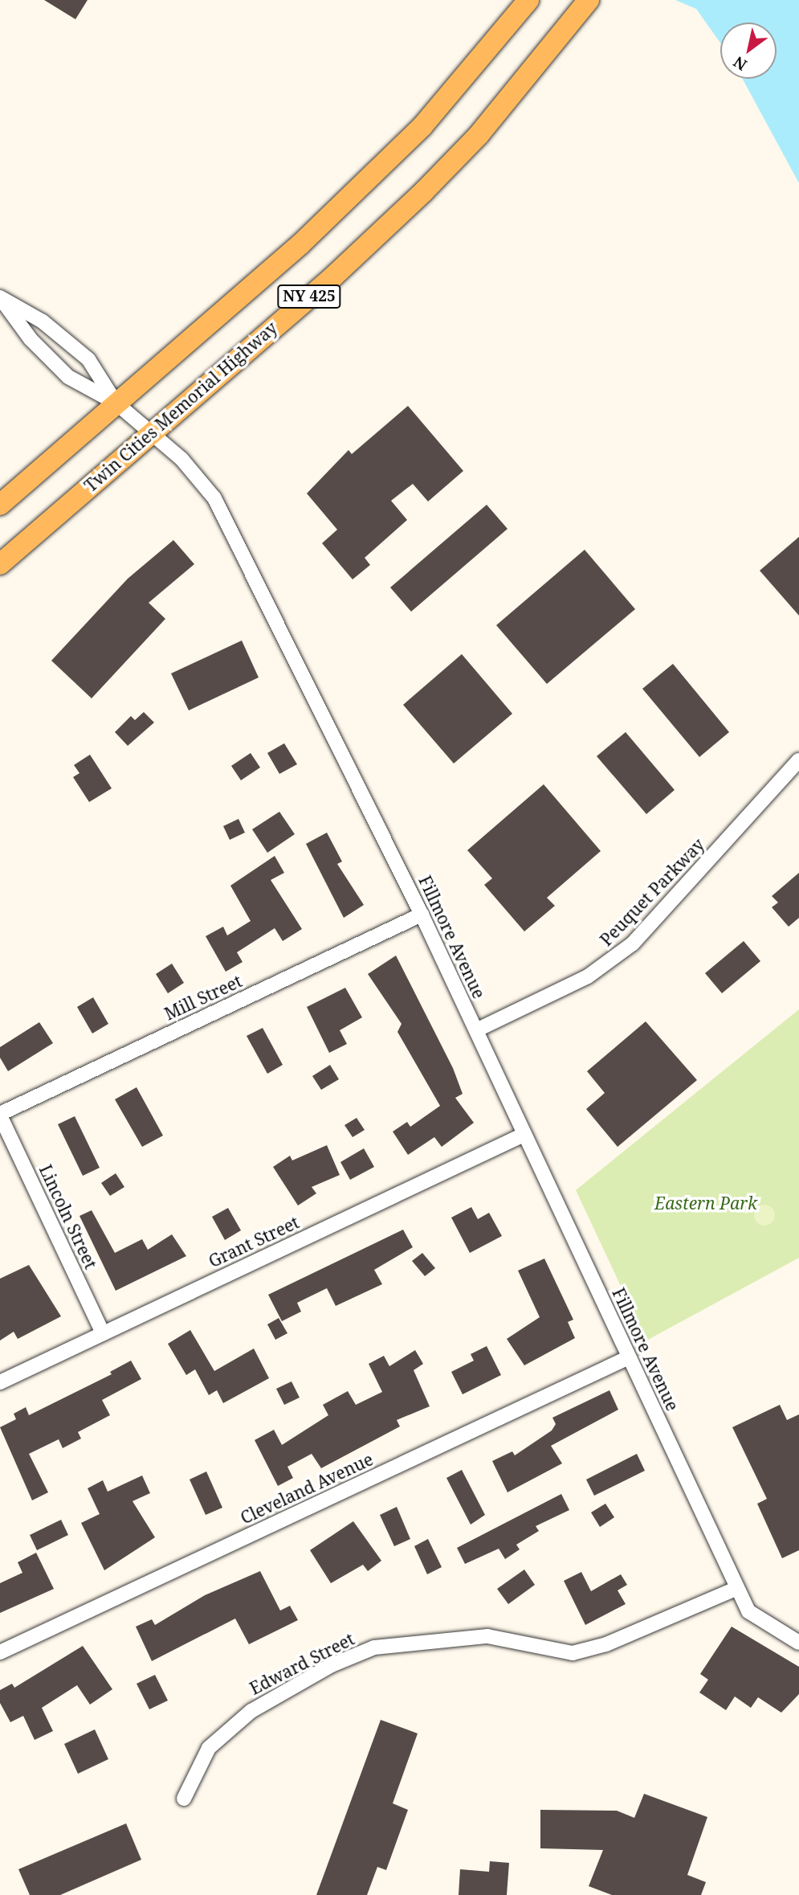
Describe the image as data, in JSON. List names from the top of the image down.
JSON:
{
  "streets": {
    "main road": ["NY 425", "Twin Cities Memorial Highway"],
    "street": [
      "Peuquet Parkway",
      "Fillmore Avenue",
      "Mill Street",
      "Lincoln Street",
      "Grant Street",
      "Cleveland Avenue",
      "Edward Street"
    ]
  },
  "crossings": [
    ["NY 425", "Fillmore Avenue"],
    ["Twin Cities Memorial Highway", "Fillmore Avenue"],
    ["Peuquet Parkway", "Fillmore Avenue"],
    ["Fillmore Avenue", "Mill Street"],
    ["Fillmore Avenue", "Grant Street"],
    ["Fillmore Avenue", "Cleveland Avenue"],
    ["Fillmore Avenue", "Edward Street"],
    ["Mill Street", "Lincoln Street"],
    ["Lincoln Street", "Grant Street"]
  ],
  "parks": ["Eastern Park"],
  "north": "bottom left"
}
